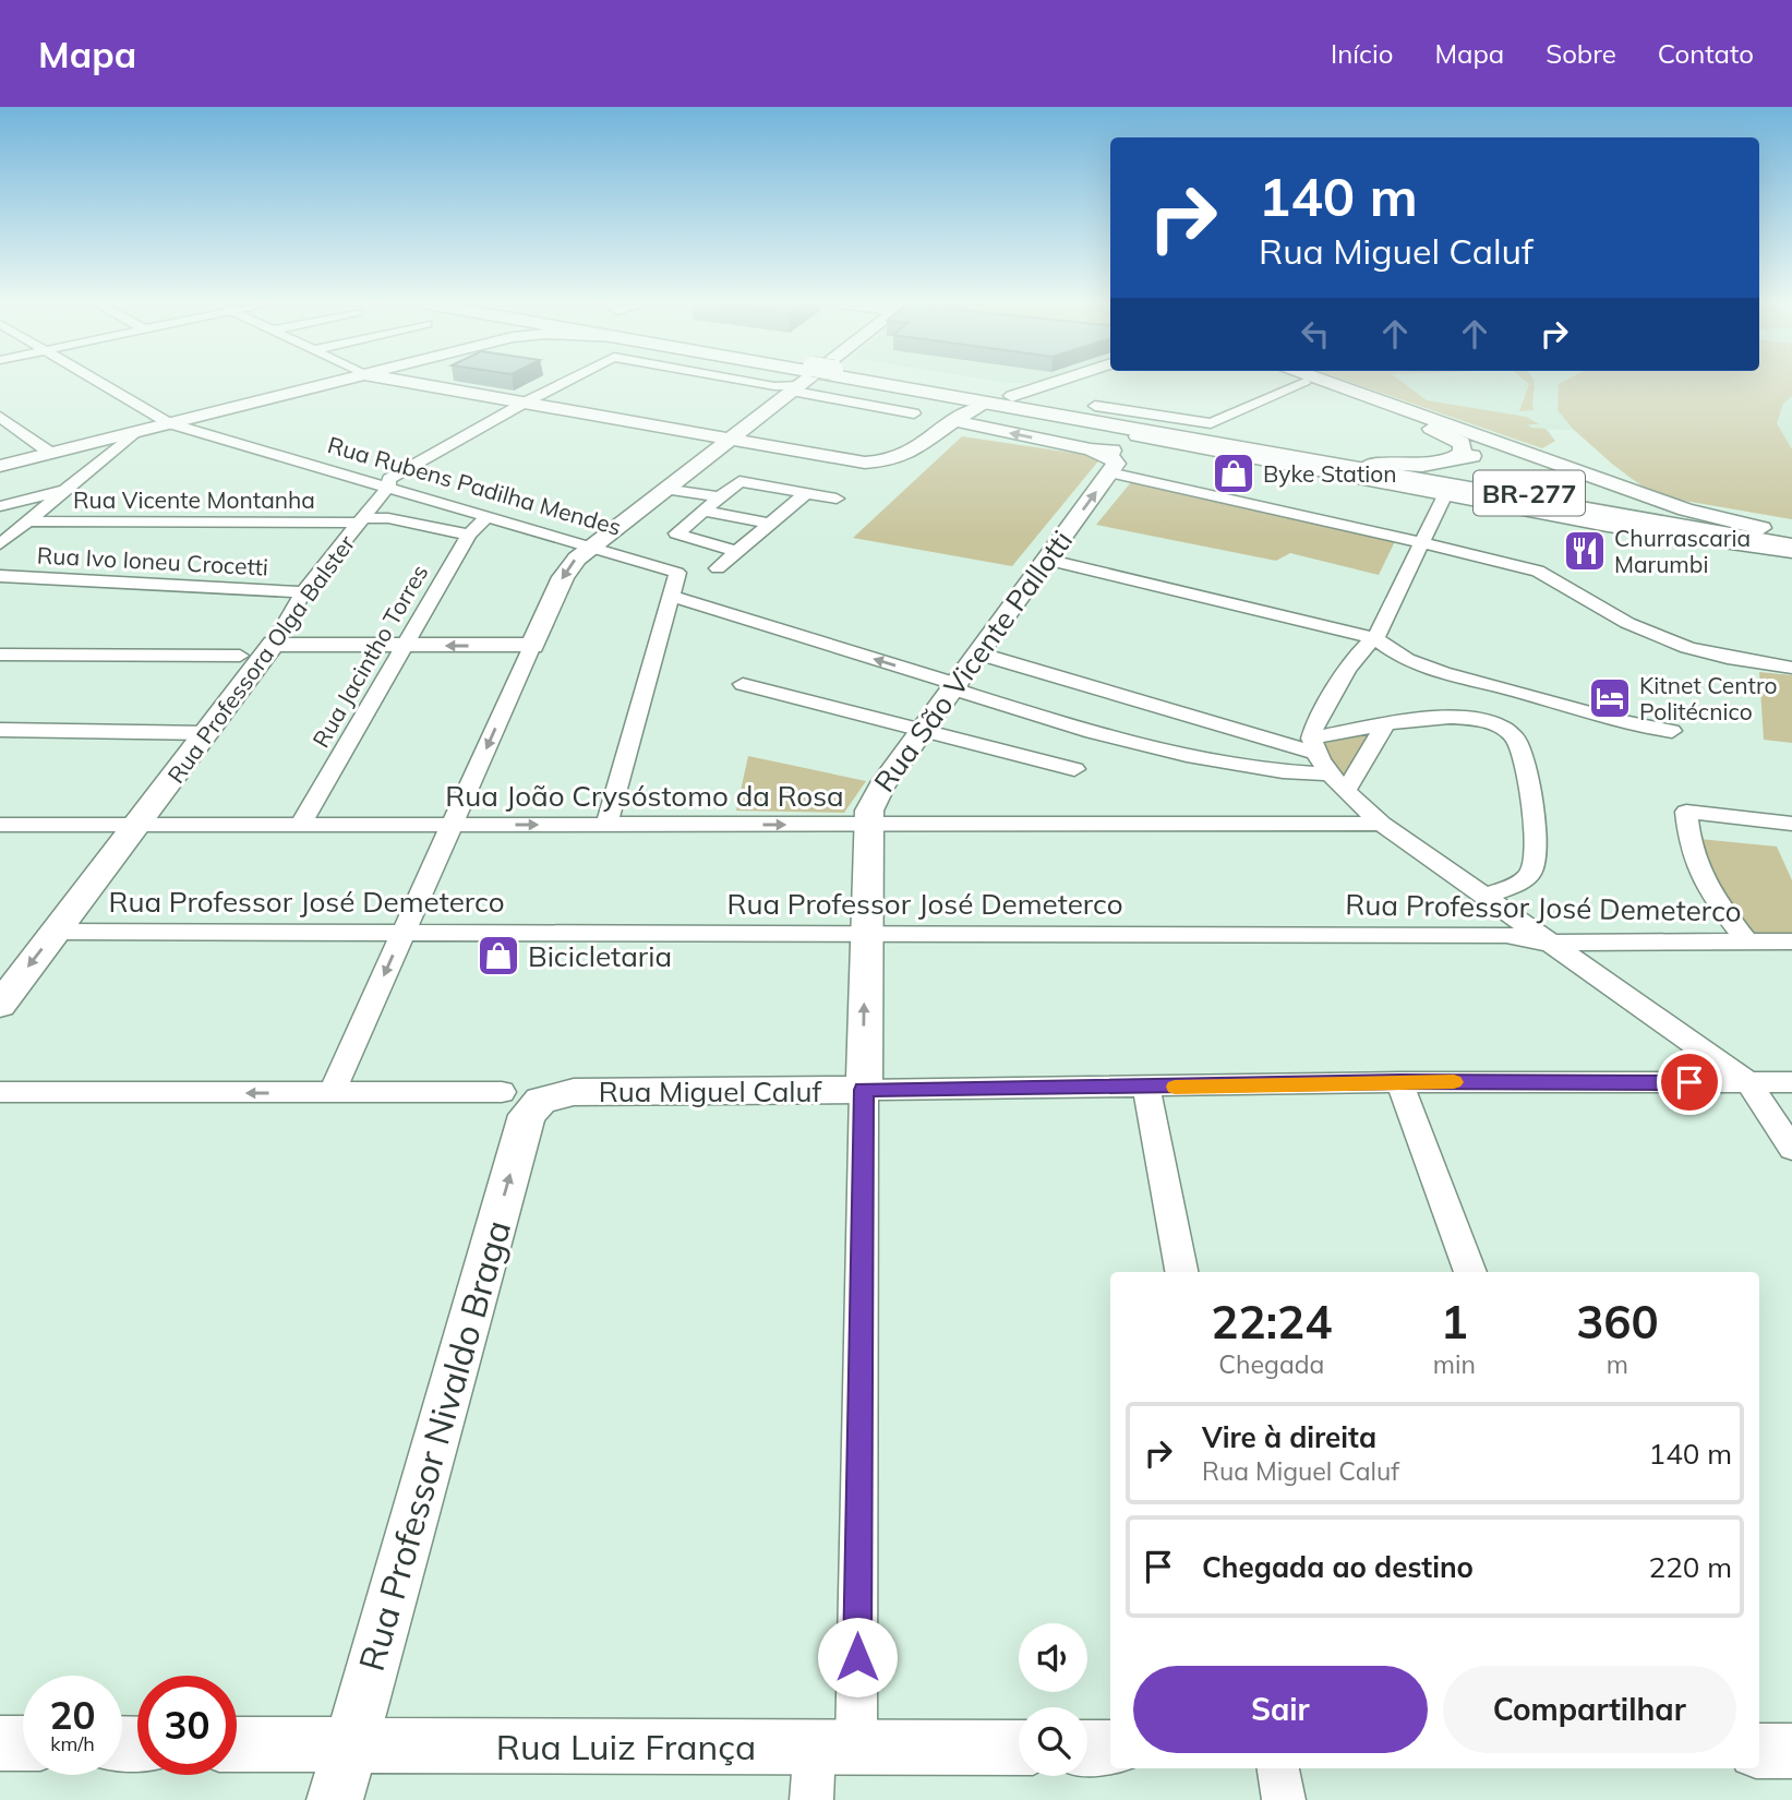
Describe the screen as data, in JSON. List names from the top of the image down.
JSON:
{
  "streets": {
    "highway": ["BR-277"],
    "main road": [
      "Rua Professora Olga Balster",
      "Rua São Vicente Pallotti",
      "Rua Miguel Caluf",
      "Rua Professor Nivaldo Braga",
      "Rua Luiz França"
    ],
    "street": [
      "Rua Rubens Padilha Mendes",
      "Rua Vicente Montanha",
      "Rua Ivo Ioneu Crocetti",
      "Rua Jacintho Torres",
      "Rua João Crysóstomo da Rosa",
      "Rua Professor José Demeterco"
    ]
  },
  "crossings": [
    ["Rua Rubens Padilha Mendes", "Rua Jacintho Torres"],
    ["Rua Rubens Padilha Mendes", "Rua Professora Olga Balster"],
    ["Rua Vicente Montanha", "Rua Jacintho Torres"],
    ["Rua Vicente Montanha", "Rua Professora Olga Balster"],
    ["Rua Ivo Ioneu Crocetti", "Rua Professora Olga Balster"],
    ["Rua Jacintho Torres", "Rua João Crysóstomo da Rosa"],
    ["Rua Professora Olga Balster", "Rua João Crysóstomo da Rosa"],
    ["Rua Professora Olga Balster", "Rua Professor José Demeterco"],
    ["Rua São Vicente Pallotti", "Rua João Crysóstomo da Rosa"],
    ["Rua São Vicente Pallotti", "Rua Professor José Demeterco"],
    ["Rua São Vicente Pallotti", "Rua Miguel Caluf"],
    ["Rua Miguel Caluf", "Rua Professor Nivaldo Braga"],
    ["Rua Professor Nivaldo Braga", "Rua Luiz França"]
  ],
  "one_way": ["Rua São Vicente Pallotti", "Rua Professor Nivaldo Braga"],
  "places": {
    "shop": ["Byke Station", "Bicicletaria"],
    "restaurant": ["Churrascaria Marumbi"],
    "hotel": ["Kitnet Centro Politécnico"]
  },
  "page": {
    "header": "Mapa",
    "nav": [
      "Início",
      "Mapa",
      "Sobre",
      "Contato"
    ],
    "turn": ["140 m", "Rua Miguel Caluf"],
    "eta": [
      "22:24",
      "Chegada",
      "1",
      "min",
      "360",
      "m"
    ],
    "list": [
      {
        "name": "Vire à direita",
        "note": "Rua Miguel Caluf",
        "value": "140 m"
      },
      {
        "name": "Chegada ao destino",
        "value": "220 m"
      }
    ],
    "buttons": ["Sair", "Compartilhar"],
    "speed": "20 km/h",
    "limit": "30"
  }
}
